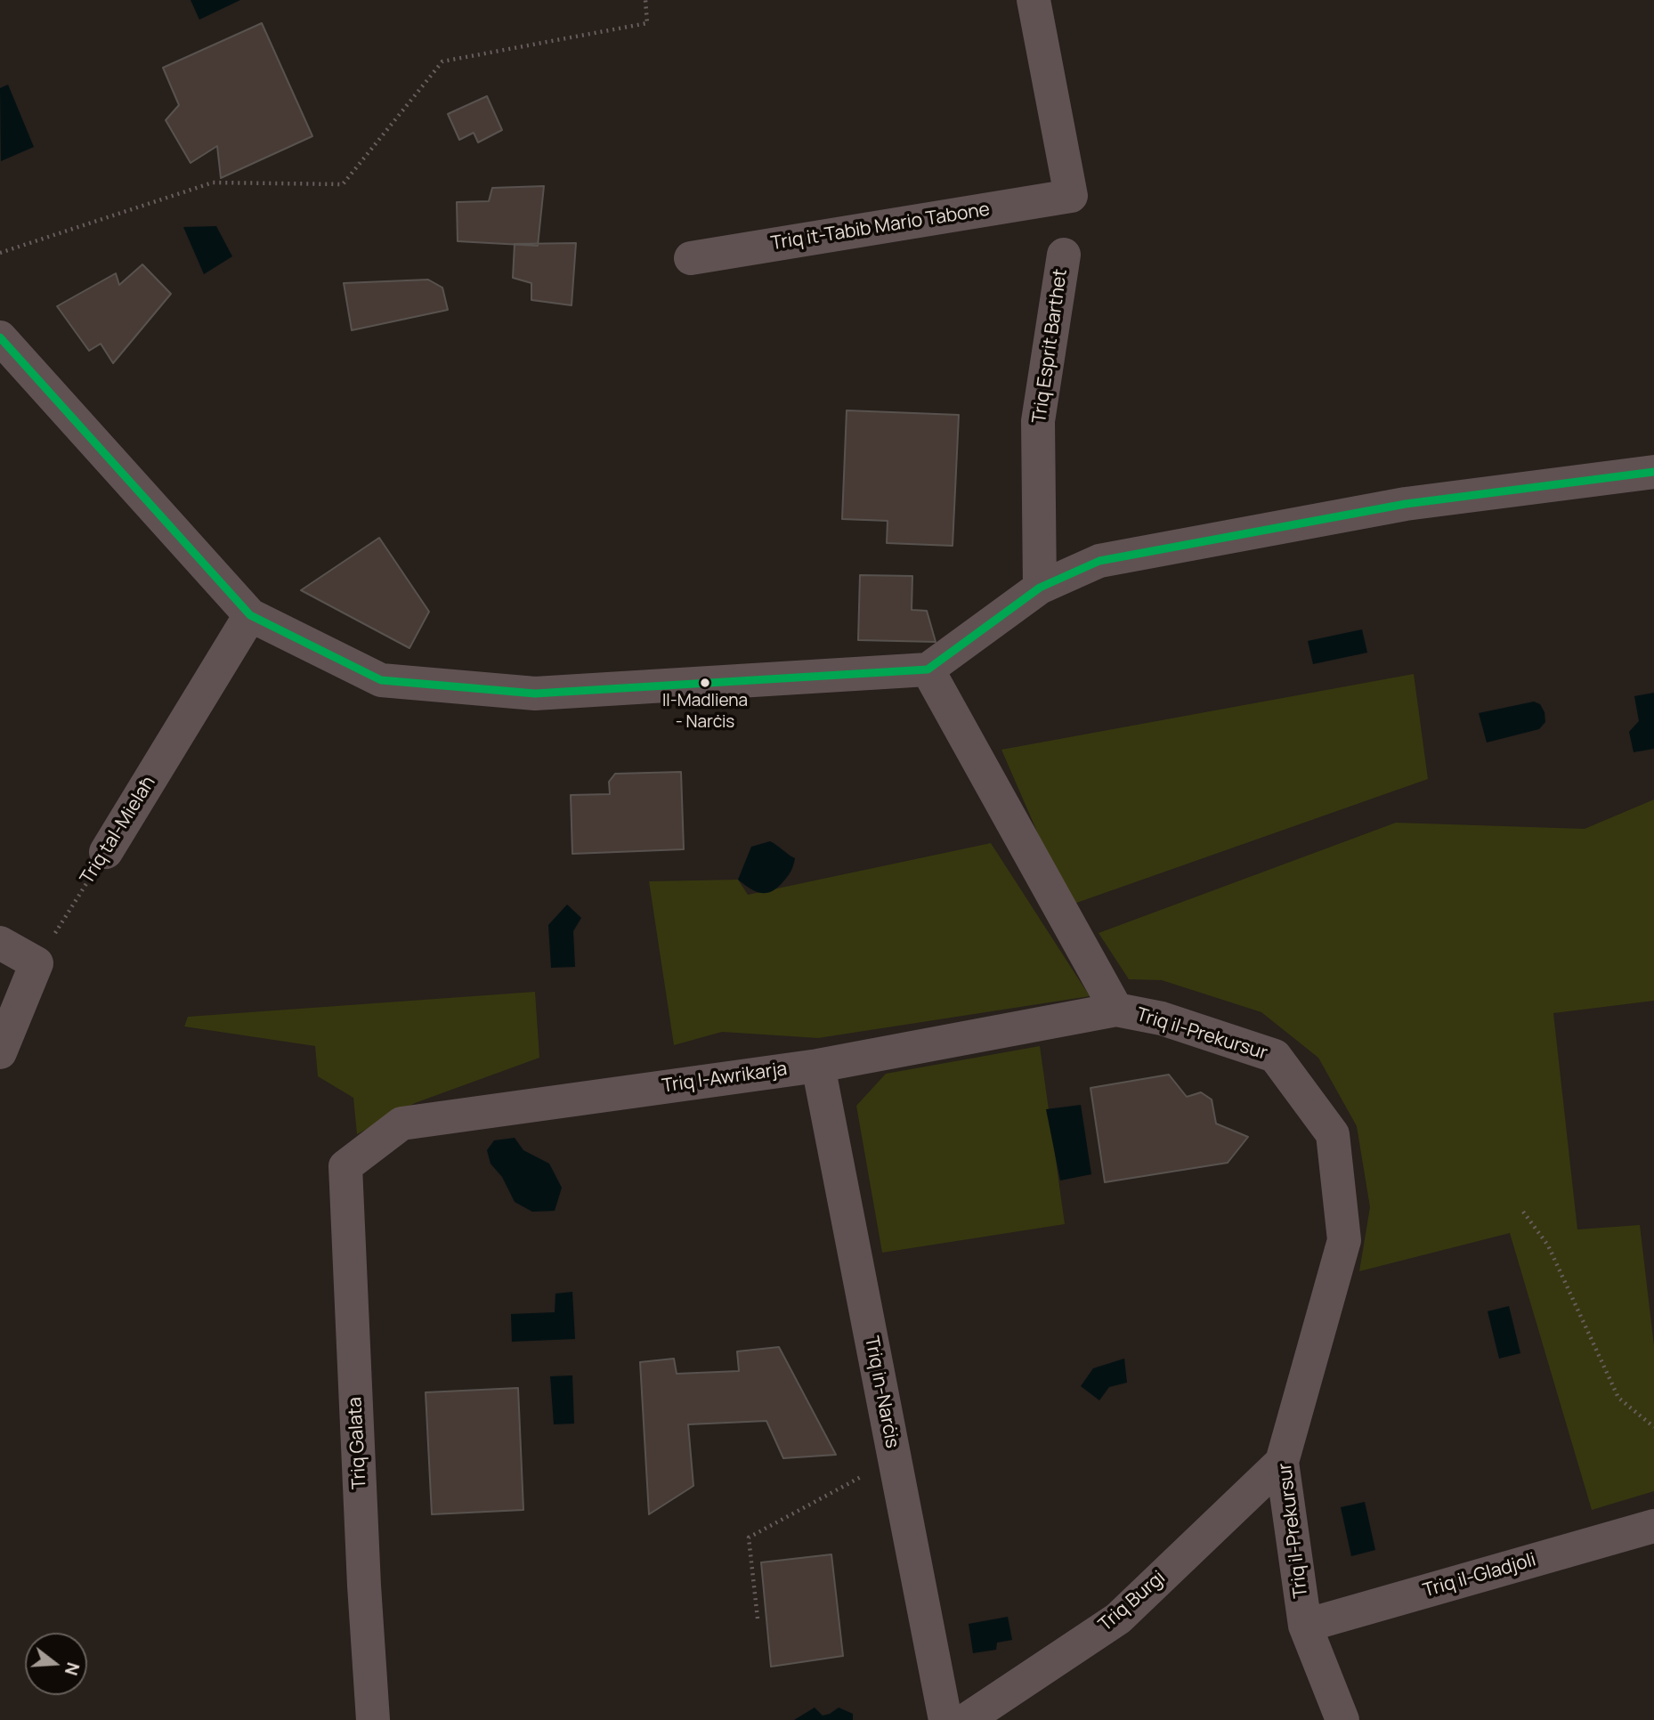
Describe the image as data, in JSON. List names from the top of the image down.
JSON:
{
  "streets": {
    "street": [
      "Triq it-Tabib Mario Tabone",
      "Triq Esprit Barthet",
      "Triq tal-Mielaħ",
      "Triq il-Prekursur",
      "Triq l-Awrikarja",
      "Triq in-Narċis",
      "Triq Galata",
      "Triq il-Gladjoli",
      "Triq Burgi"
    ]
  },
  "crossings": [
    ["Triq il-Prekursur", "Triq l-Awrikarja"],
    ["Triq il-Prekursur", "Triq il-Gladjoli"],
    ["Triq il-Prekursur", "Triq Burgi"],
    ["Triq l-Awrikarja", "Triq in-Narċis"],
    ["Triq l-Awrikarja", "Triq Galata"]
  ],
  "places": ["Il-Madliena - Narċis"],
  "north": "right"
}
